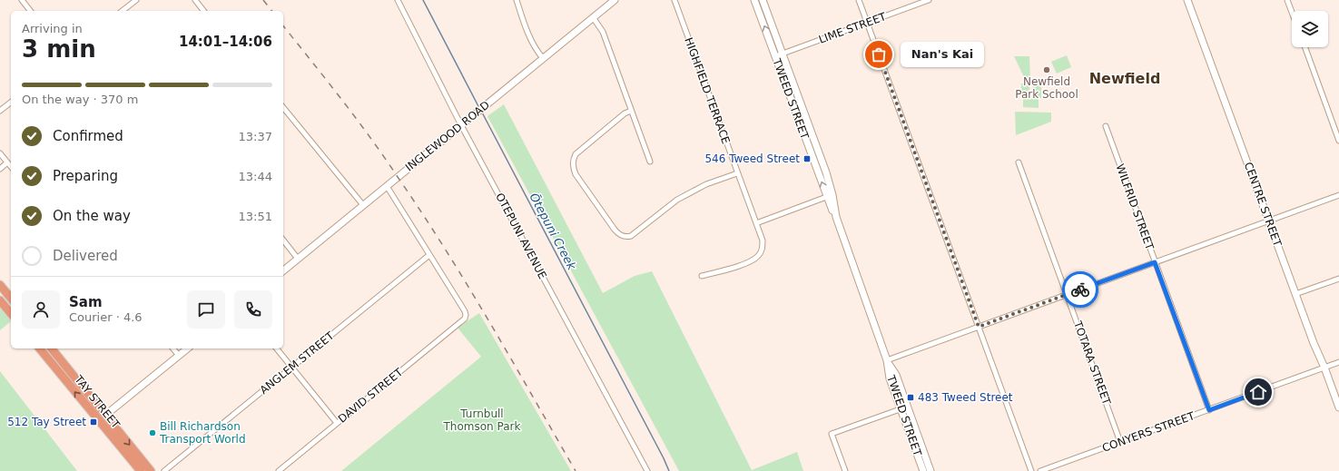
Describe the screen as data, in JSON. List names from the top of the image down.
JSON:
{
  "streets": {
    "highway": ["TAY STREET"],
    "street": [
      "LIME STREET",
      "HIGHFIELD TERRACE",
      "TWEED STREET",
      "INGLEWOOD ROAD",
      "CENTRE STREET",
      "WILFRID STREET",
      "OTEPUNI AVENUE",
      "ANGLEM STREET",
      "TOTARA STREET",
      "DAVID STREET",
      "CONYERS STREET"
    ]
  },
  "crossings": [
    ["LIME STREET", "TWEED STREET"],
    ["INGLEWOOD ROAD", "OTEPUNI AVENUE"],
    ["CENTRE STREET", "CONYERS STREET"],
    ["WILFRID STREET", "CONYERS STREET"],
    ["ANGLEM STREET", "DAVID STREET"],
    ["TOTARA STREET", "CONYERS STREET"]
  ],
  "districts": ["Newfield"],
  "water": ["Ōtepuni Creek"],
  "parks": ["Turnbull Thomson Park"],
  "places": {
    "other": ["Nan's Kai", "Newfield Park School", "Bill Richardson Transport World"],
    "transit": ["546 Tweed Street", "483 Tweed Street", "512 Tay Street"]
  },
  "page": {
    "heading": ["3 min", "Arriving in", "14:01–14:06"],
    "panel": ["Sam", "Courier · 4.6"],
    "bubble": "Nan's Kai",
    "bar": "On the way · 370 m",
    "list": [
      ["Confirmed", "13:37"],
      ["Preparing", "13:44"],
      ["On the way", "13:51"],
      "Delivered"
    ]
  }
}
